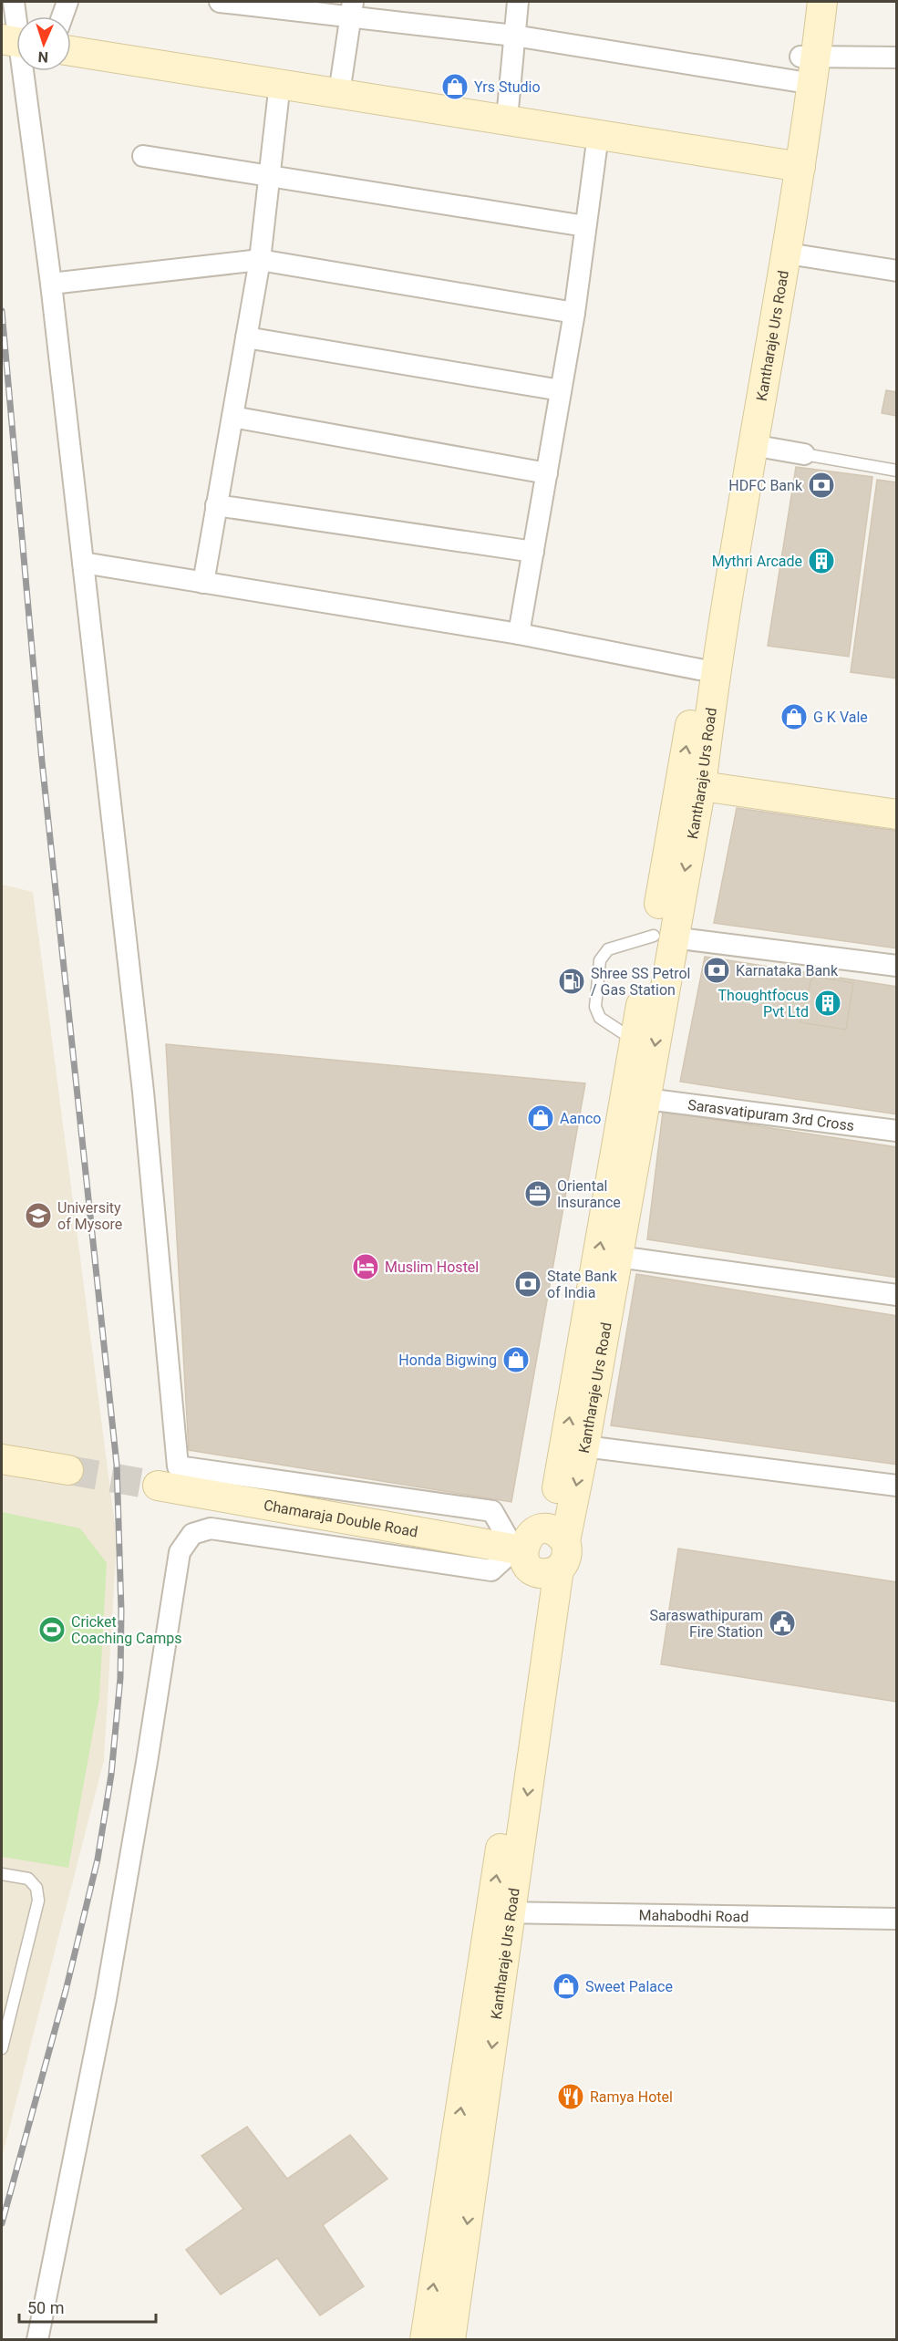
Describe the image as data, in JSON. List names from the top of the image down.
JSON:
{
  "streets": {
    "street": [
      "Kantharaje Urs Road",
      "Sarasvatipuram 3rd Cross",
      "Chamaraja Double Road",
      "Mahabodhi Road"
    ]
  },
  "crossings": [
    ["Kantharaje Urs Road", "Sarasvatipuram 3rd Cross"],
    ["Kantharaje Urs Road", "Chamaraja Double Road"],
    ["Kantharaje Urs Road", "Mahabodhi Road"]
  ],
  "places": {
    "shop": [
      "Yrs Studio",
      "G K Vale",
      "Aanco",
      "Honda Bigwing",
      "Sweet Palace"
    ],
    "bank": ["HDFC Bank", "Karnataka Bank", "State Bank of India"],
    "building": ["Mythri Arcade", "Thoughtfocus Pvt Ltd"],
    "fuel station": ["Shree SS Petrol / Gas Station"],
    "office": ["Oriental Insurance"],
    "school or university": ["University of Mysore"],
    "hotel": ["Muslim Hostel"],
    "public building": ["Saraswathipuram Fire Station"],
    "sports": ["Cricket Coaching Camps"],
    "restaurant": ["Ramya Hotel"]
  },
  "scale_bar": "50 m",
  "north": "bottom"
}
